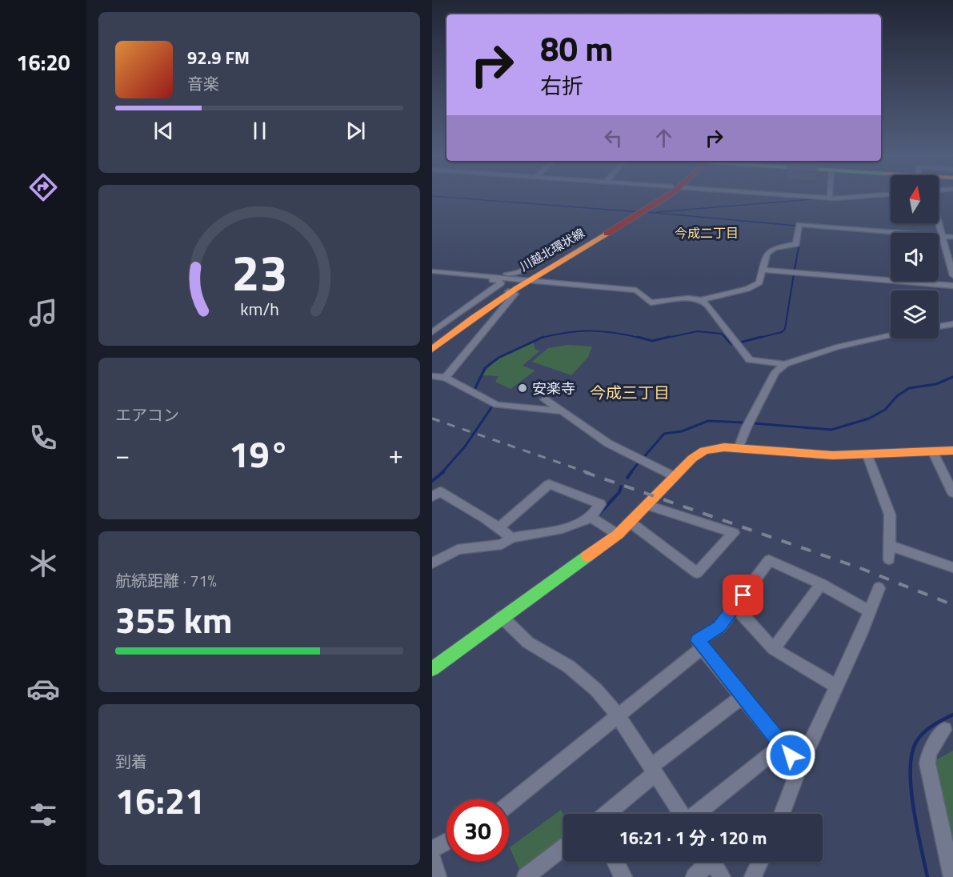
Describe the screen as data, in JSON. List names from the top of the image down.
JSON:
{
  "streets": {
    "street": ["川越北環状線"]
  },
  "districts": ["今成二丁目", "今成三丁目"],
  "places": ["安楽寺"],
  "north": "top",
  "page": {
    "tabs": "16:20",
    "turn": ["80 m", "右折"],
    "song": ["92.9 FM", "音楽"],
    "tile": [
      "エアコン",
      ["航続距離 · 71%", "355 km"],
      ["到着", "16:21"]
    ],
    "heat": ["−", "19°", "+"],
    "limit": "30",
    "trip": "16:21 · 1 分 · 120 m",
    "gauge": ["23", "km/h"]
  }
}
